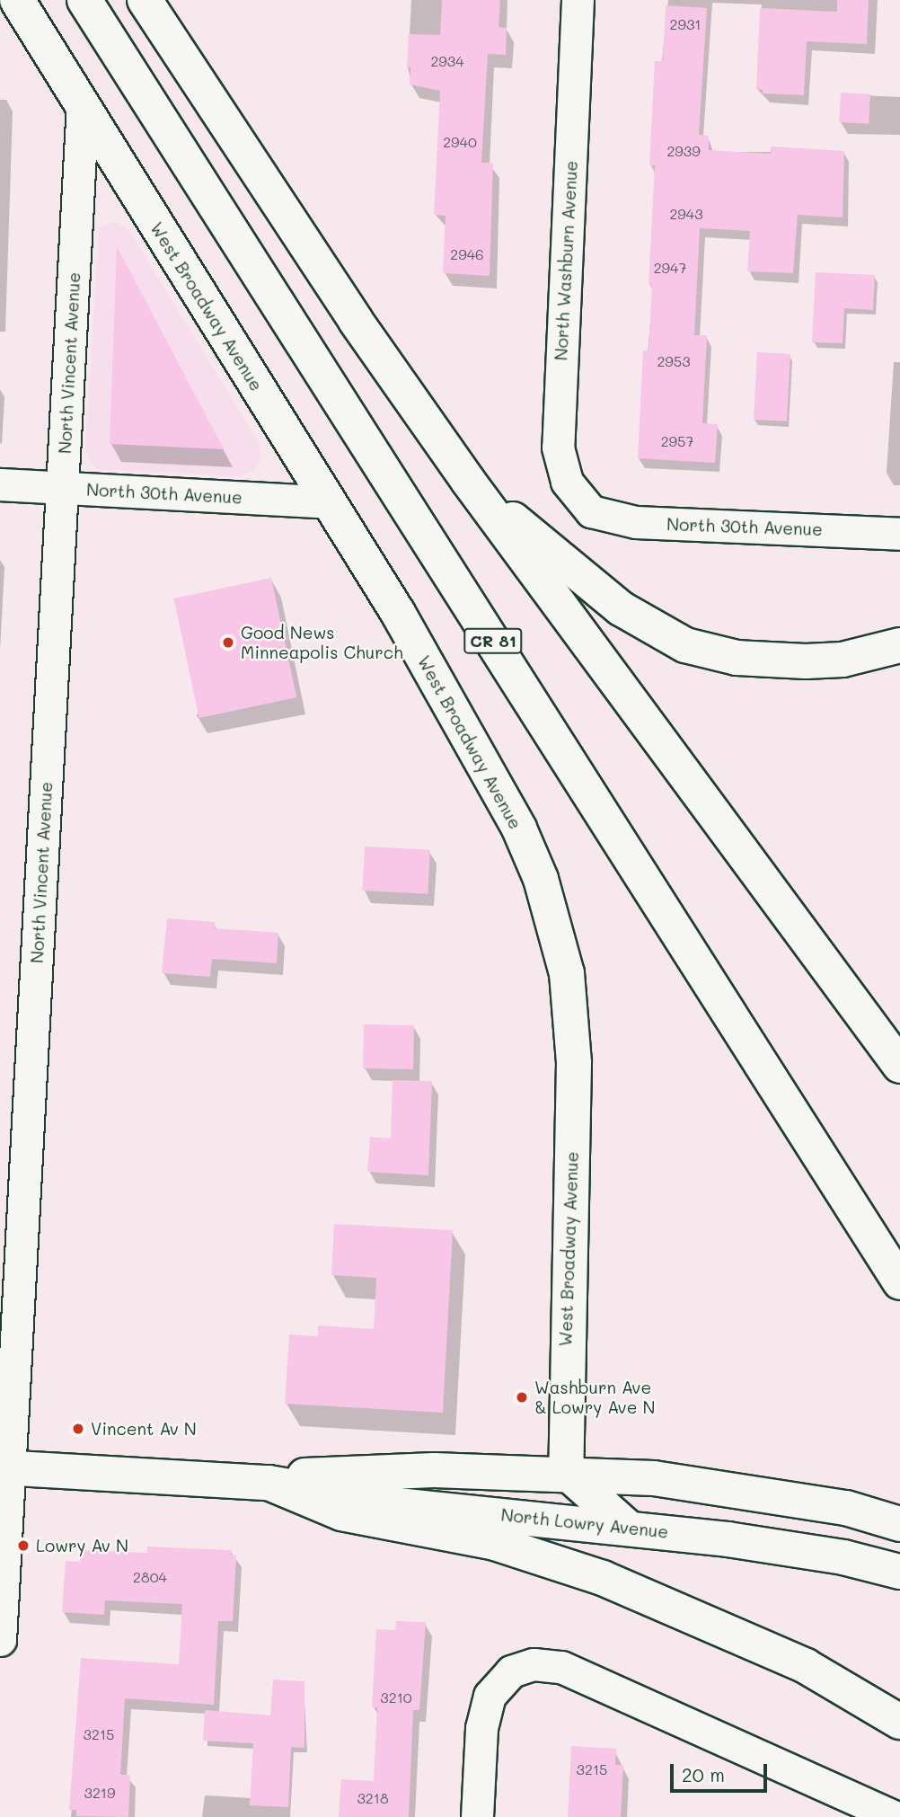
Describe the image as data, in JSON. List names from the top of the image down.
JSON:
{
  "streets": {
    "main road": ["West Broadway Avenue", "CR 81", "North Lowry Avenue"],
    "street": ["North Washburn Avenue", "North Vincent Avenue", "North 30th Avenue"]
  },
  "crossings": [
    ["North Washburn Avenue", "North 30th Avenue"],
    ["West Broadway Avenue", "North Vincent Avenue"],
    ["West Broadway Avenue", "North 30th Avenue"],
    ["West Broadway Avenue", "North Lowry Avenue"],
    ["North Vincent Avenue", "North 30th Avenue"],
    ["North Vincent Avenue", "North Lowry Avenue"]
  ],
  "places": [
    "Good News Minneapolis Church",
    "Washburn Ave & Lowry Ave N",
    "Vincent Av N",
    "Lowry Av N"
  ],
  "house_numbers": [
    "2931",
    "2934",
    "2940",
    "2939",
    "2943",
    "2946",
    "2947",
    "2953",
    "2957",
    "2804",
    "3210",
    "3215",
    "3215",
    "3219",
    "3218"
  ],
  "scale_bar": "20 m"
}
